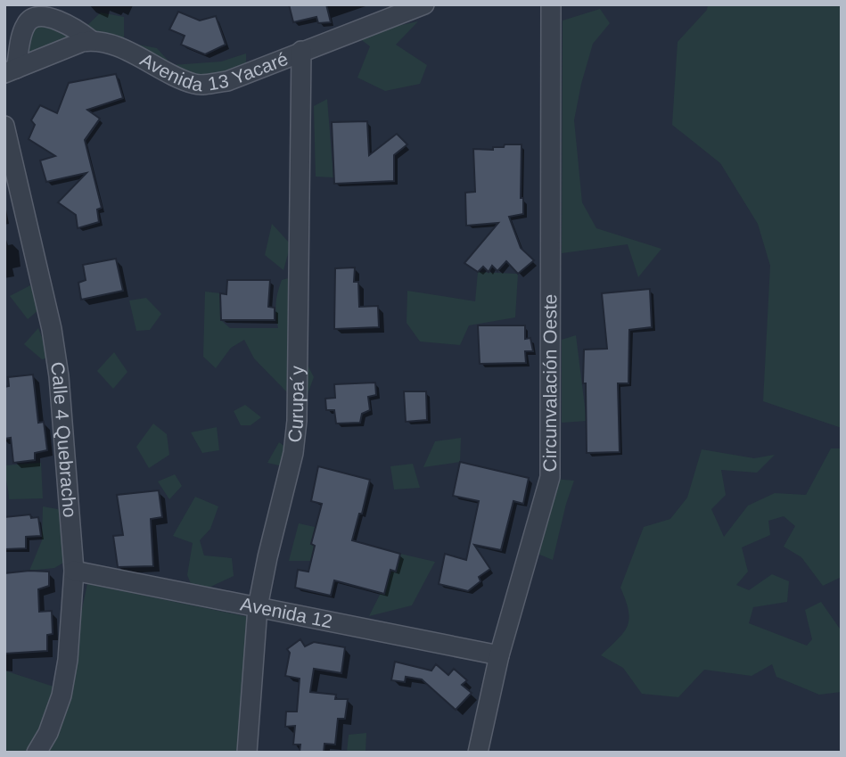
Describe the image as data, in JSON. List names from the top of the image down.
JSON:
{
  "streets": {
    "street": [
      "Avenida 13 Yacaré",
      "Circunvalación Oeste",
      "Curupa´y",
      "Calle 4 Quebracho",
      "Avenida 12"
    ]
  },
  "crossings": [
    ["Avenida 13 Yacaré", "Curupa´y"],
    ["Circunvalación Oeste", "Avenida 12"],
    ["Curupa´y", "Avenida 12"],
    ["Calle 4 Quebracho", "Avenida 12"]
  ]
}
